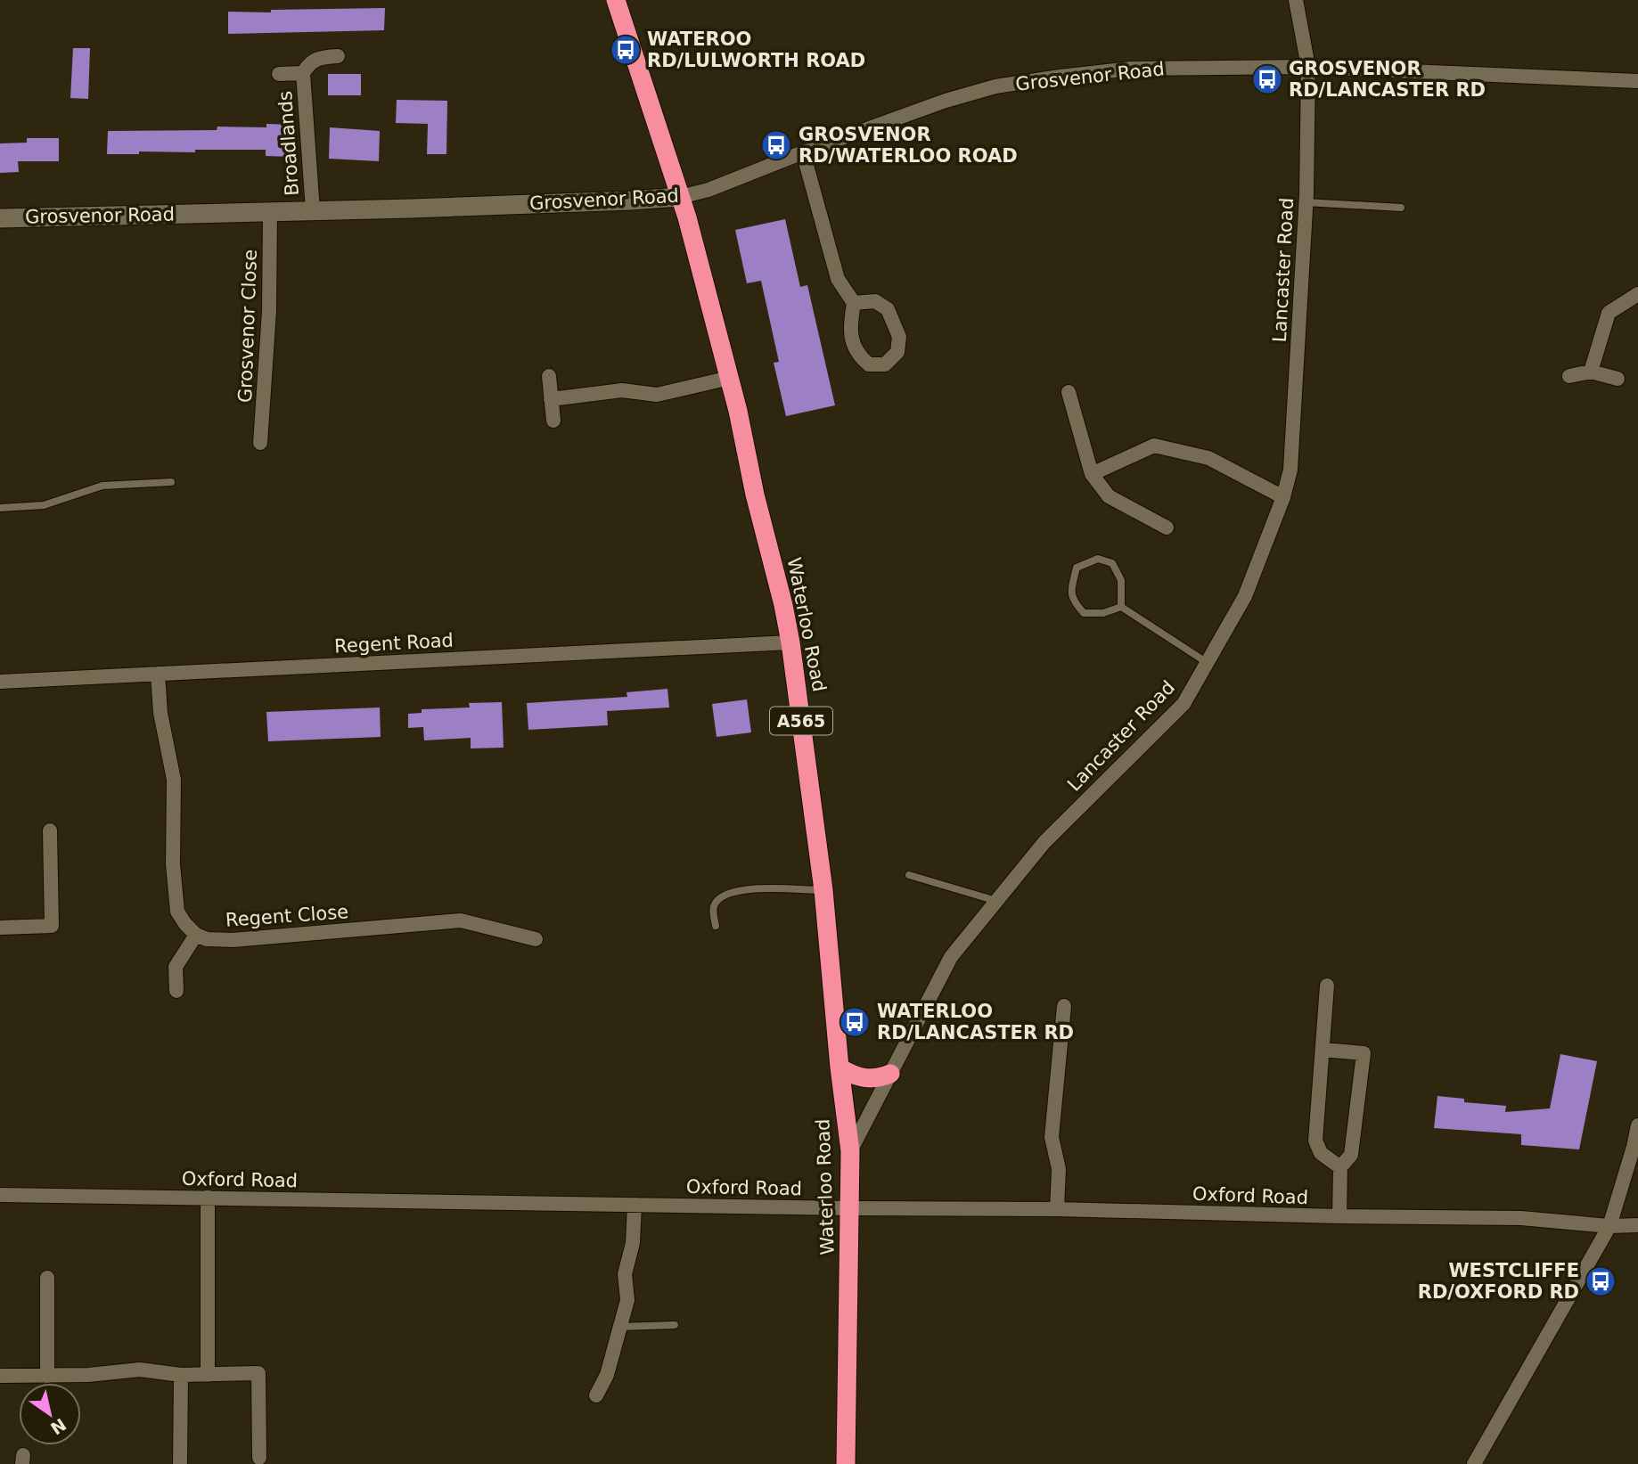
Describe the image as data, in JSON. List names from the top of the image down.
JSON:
{
  "streets": {
    "highway": ["Waterloo Road", "A565"],
    "street": [
      "Grosvenor Road",
      "Broadlands",
      "Lancaster Road",
      "Grosvenor Close",
      "Regent Road",
      "Regent Close",
      "Oxford Road"
    ]
  },
  "crossings": [
    ["Grosvenor Road", "Broadlands"],
    ["Grosvenor Road", "Lancaster Road"],
    ["Grosvenor Road", "Grosvenor Close"],
    ["Grosvenor Road", "Waterloo Road"],
    ["Lancaster Road", "Waterloo Road"],
    ["Waterloo Road", "Regent Road"],
    ["Waterloo Road", "Oxford Road"]
  ],
  "places": {
    "bus stop": [
      "WATEROO RD/LULWORTH ROAD",
      "GROSVENOR RD/LANCASTER RD",
      "GROSVENOR RD/WATERLOO ROAD",
      "WATERLOO RD/LANCASTER RD",
      "WESTCLIFFE RD/OXFORD RD"
    ]
  },
  "north": "bottom right"
}
